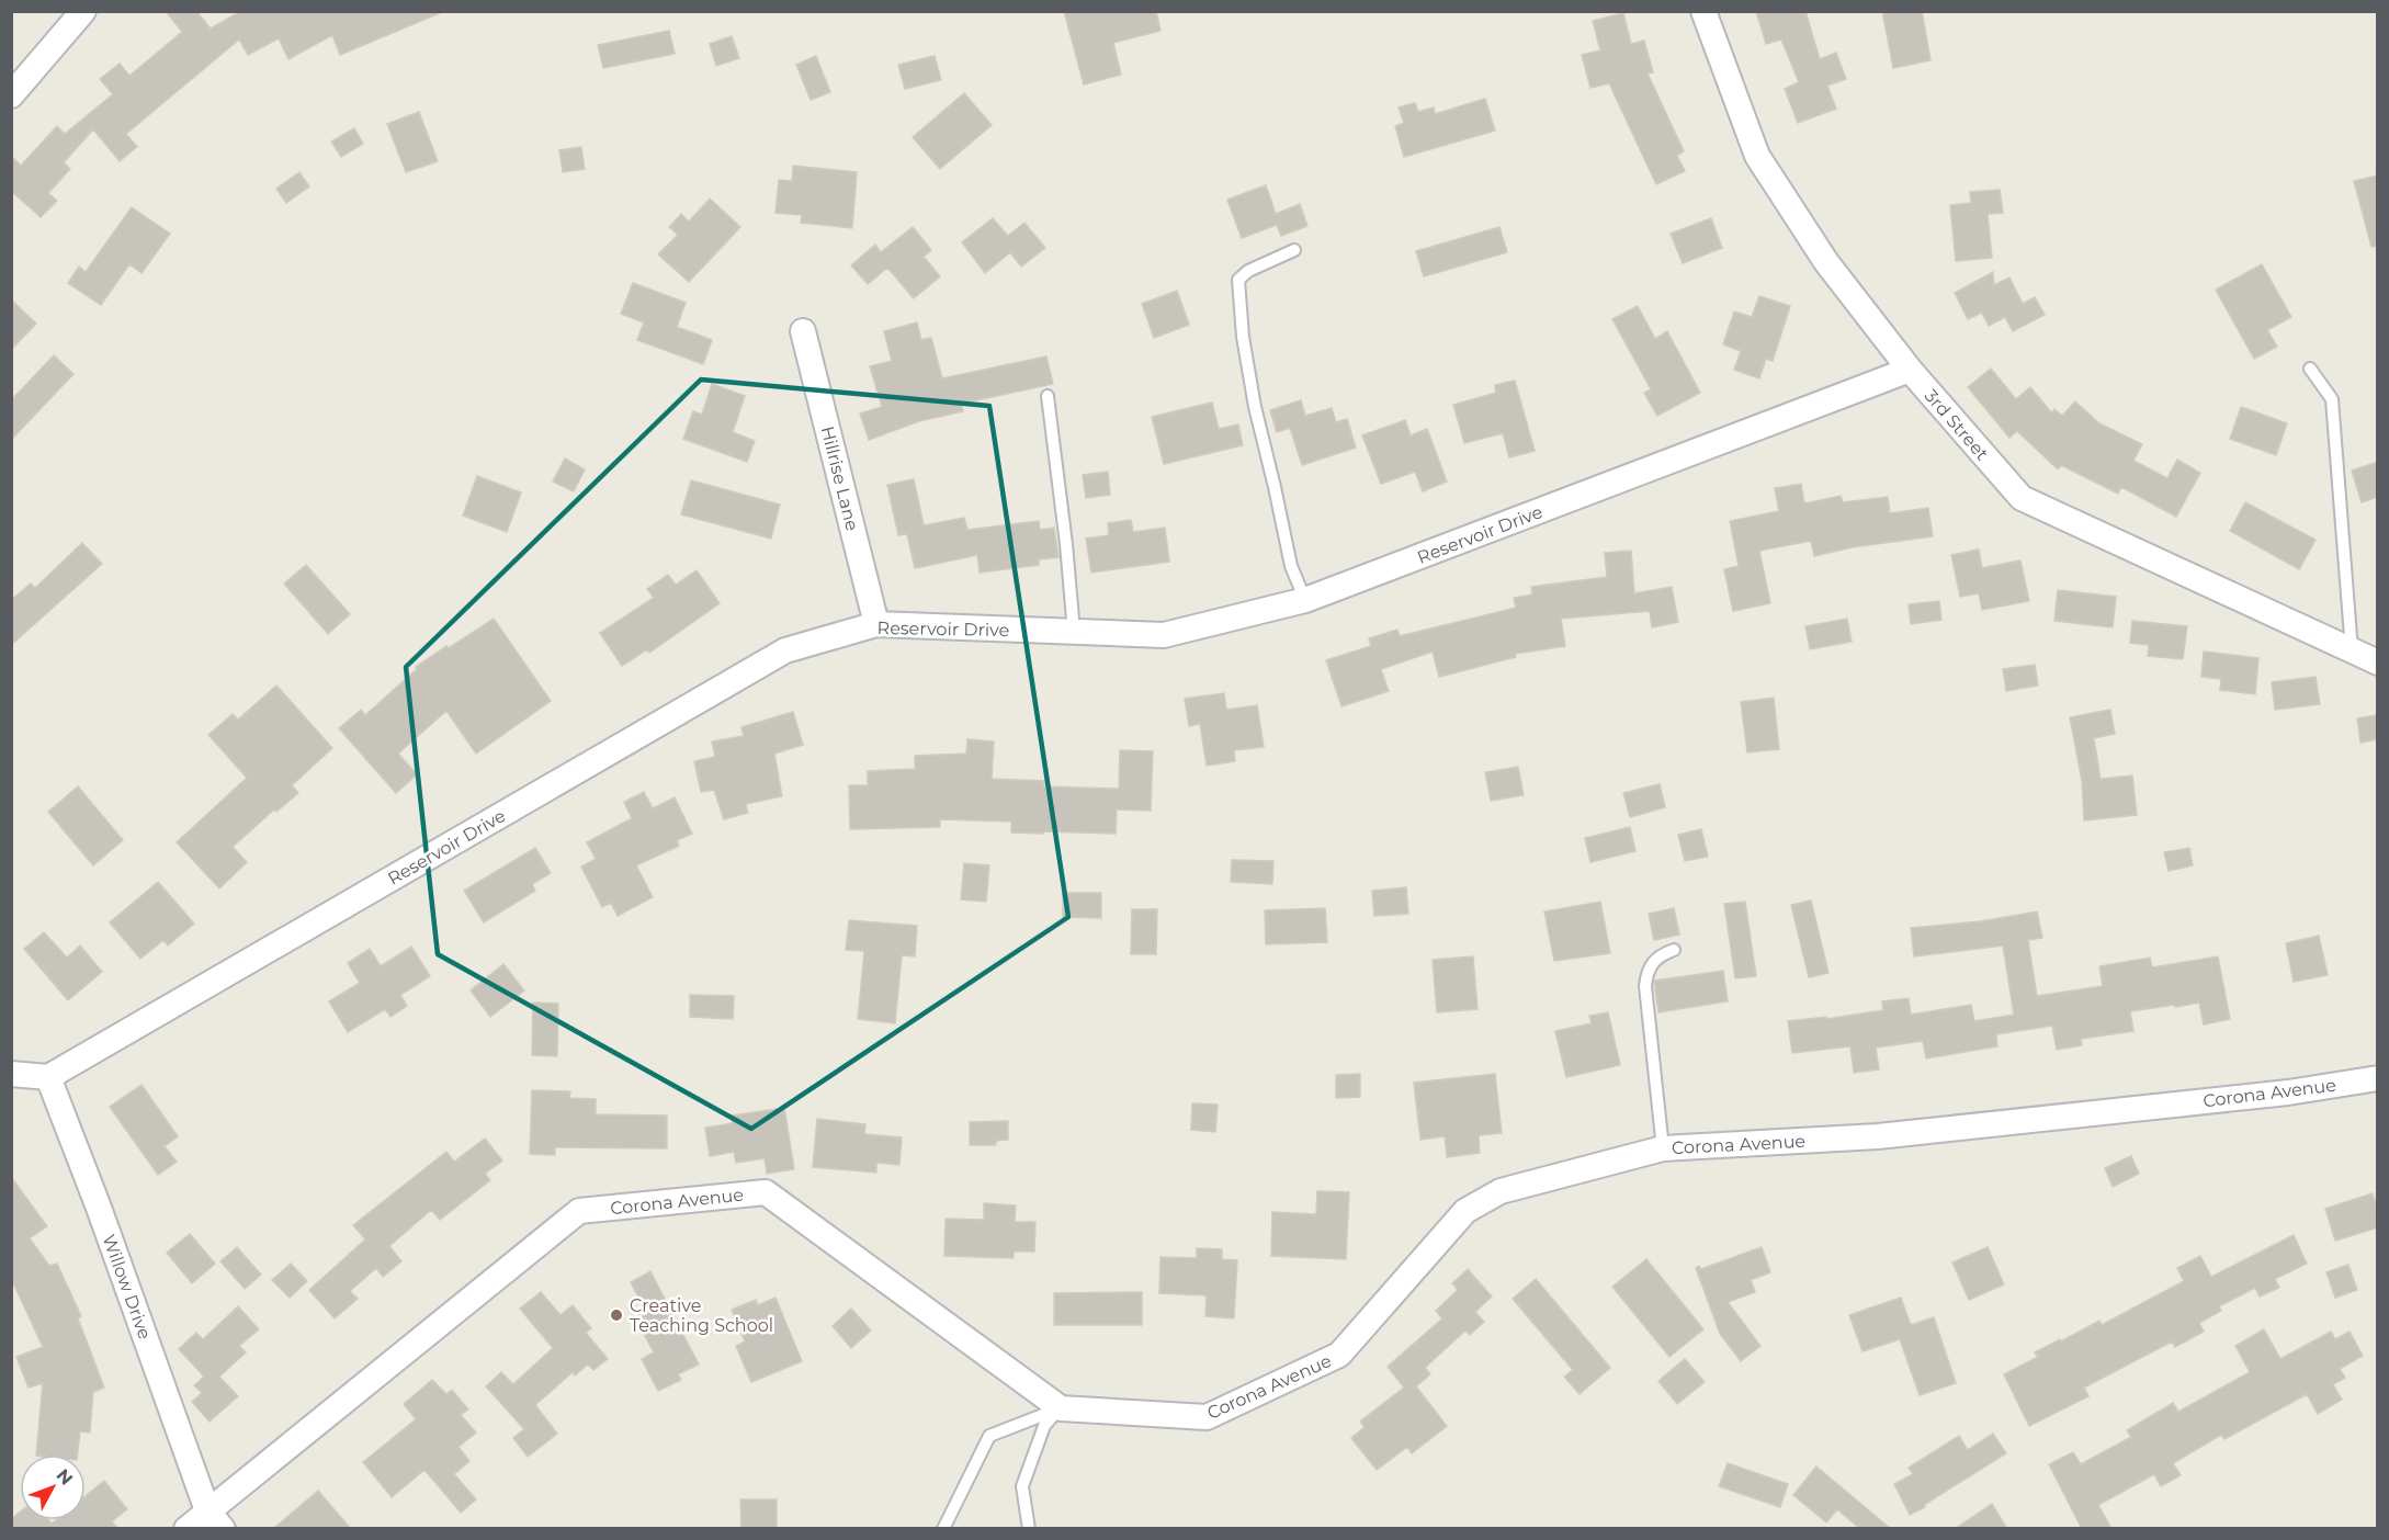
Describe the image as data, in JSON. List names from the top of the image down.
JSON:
{
  "streets": {
    "street": [
      "3rd Street",
      "Hillrise Lane",
      "Reservoir Drive",
      "Corona Avenue",
      "Willow Drive"
    ]
  },
  "crossings": [
    ["3rd Street", "Reservoir Drive"],
    ["Hillrise Lane", "Reservoir Drive"],
    ["Reservoir Drive", "Willow Drive"],
    ["Corona Avenue", "Willow Drive"]
  ],
  "places": ["Creative Teaching School"],
  "north": "top right"
}
